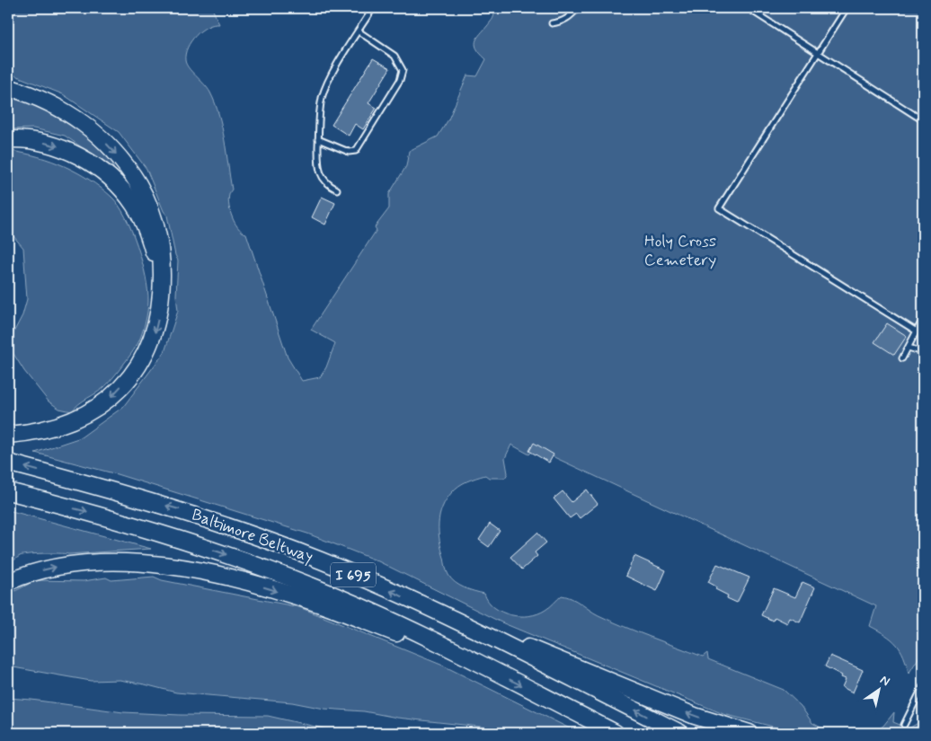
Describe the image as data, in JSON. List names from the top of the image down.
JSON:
{
  "streets": {
    "highway": ["Baltimore Beltway", "I 695"]
  },
  "parks": ["Holy Cross Cemetery"],
  "north": "top right"
}
